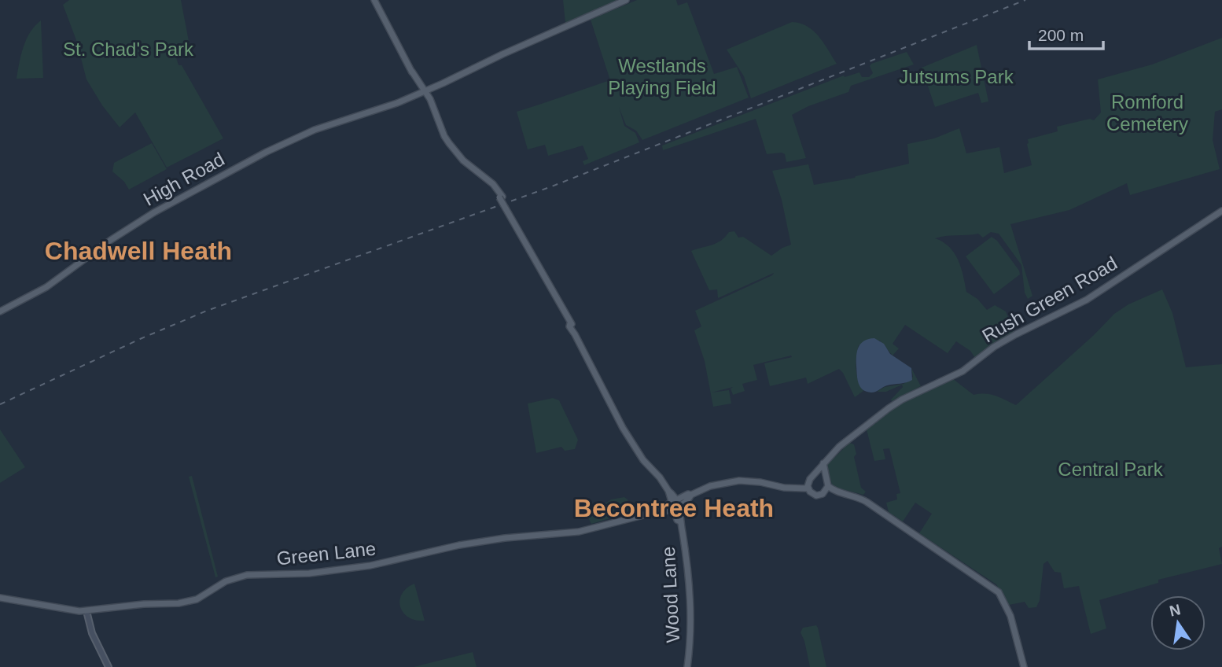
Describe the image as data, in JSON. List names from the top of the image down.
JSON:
{
  "streets": {
    "main road": [
      "High Road",
      "Rush Green Road",
      "Green Lane",
      "Wood Lane"
    ]
  },
  "crossings": [
    ["High Road", "Wood Lane"],
    ["Green Lane", "Wood Lane"]
  ],
  "districts": ["Chadwell Heath", "Becontree Heath"],
  "parks": [
    "St. Chad's Park",
    "Westlands Playing Field",
    "Jutsums Park",
    "Romford Cemetery",
    "Central Park"
  ],
  "scale_bar": "200 m",
  "north": "top"
}
